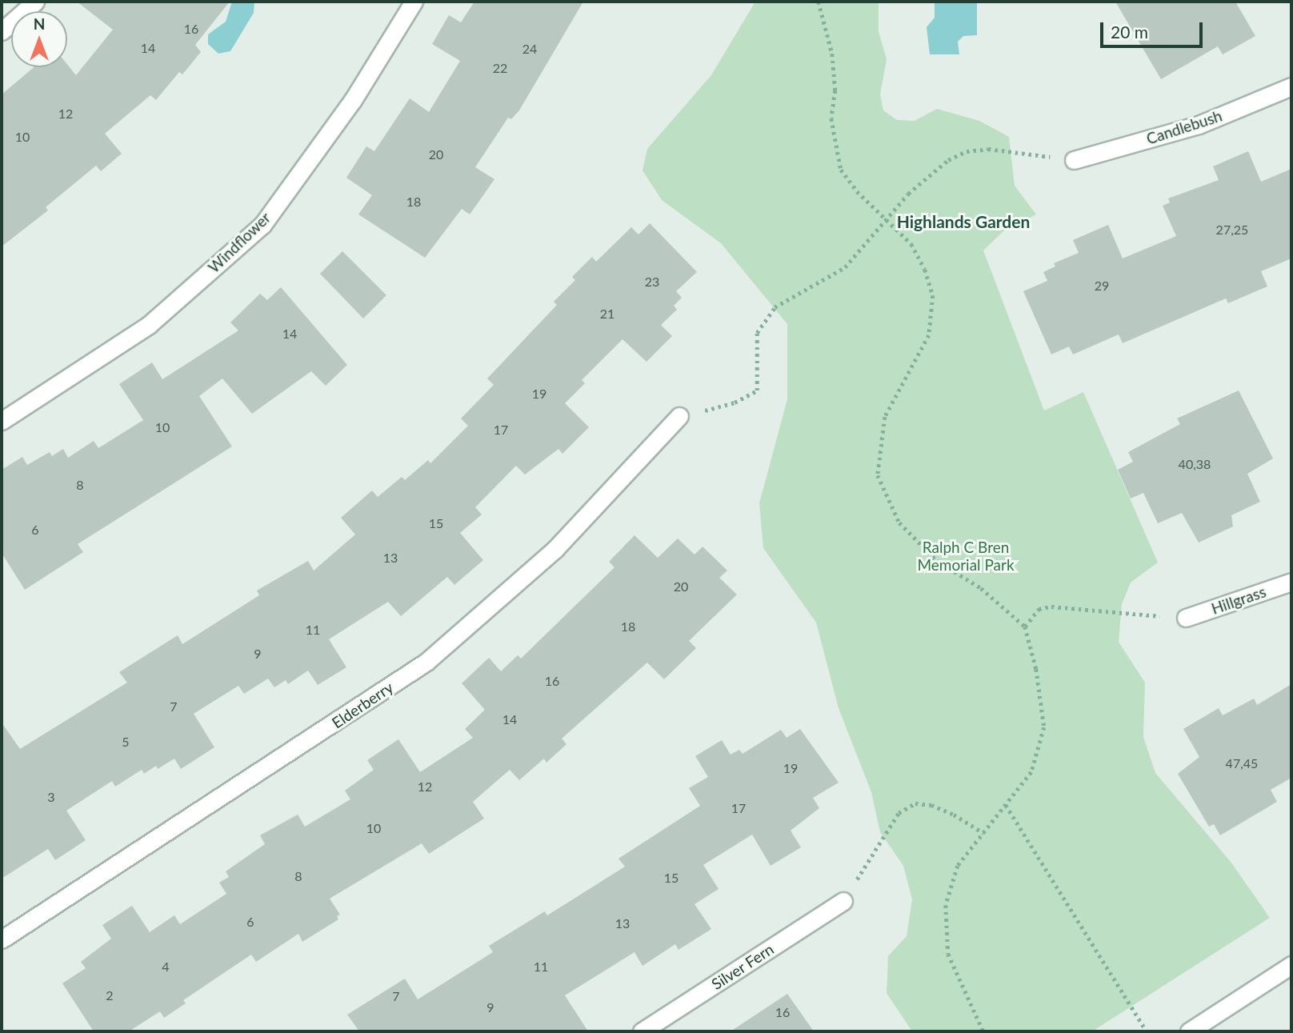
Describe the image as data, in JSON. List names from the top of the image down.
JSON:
{
  "streets": {
    "street": [
      "Candlebush",
      "Windflower",
      "Hillgrass",
      "Elderberry",
      "Silver Fern"
    ]
  },
  "districts": ["Highlands Garden"],
  "parks": ["Ralph C Bren Memorial Park"],
  "house_numbers": [
    "16",
    "14",
    "24",
    "22",
    "12",
    "10",
    "20",
    "18",
    "27,25",
    "23",
    "29",
    "21",
    "14",
    "19",
    "10",
    "17",
    "40,38",
    "8",
    "15",
    "6",
    "13",
    "20",
    "18",
    "11",
    "9",
    "16",
    "7",
    "14",
    "5",
    "47,45",
    "19",
    "12",
    "3",
    "17",
    "10",
    "8",
    "15",
    "6",
    "13",
    "4",
    "11",
    "2",
    "7",
    "9",
    "16"
  ],
  "scale_bar": "20 m",
  "north": "top"
}
